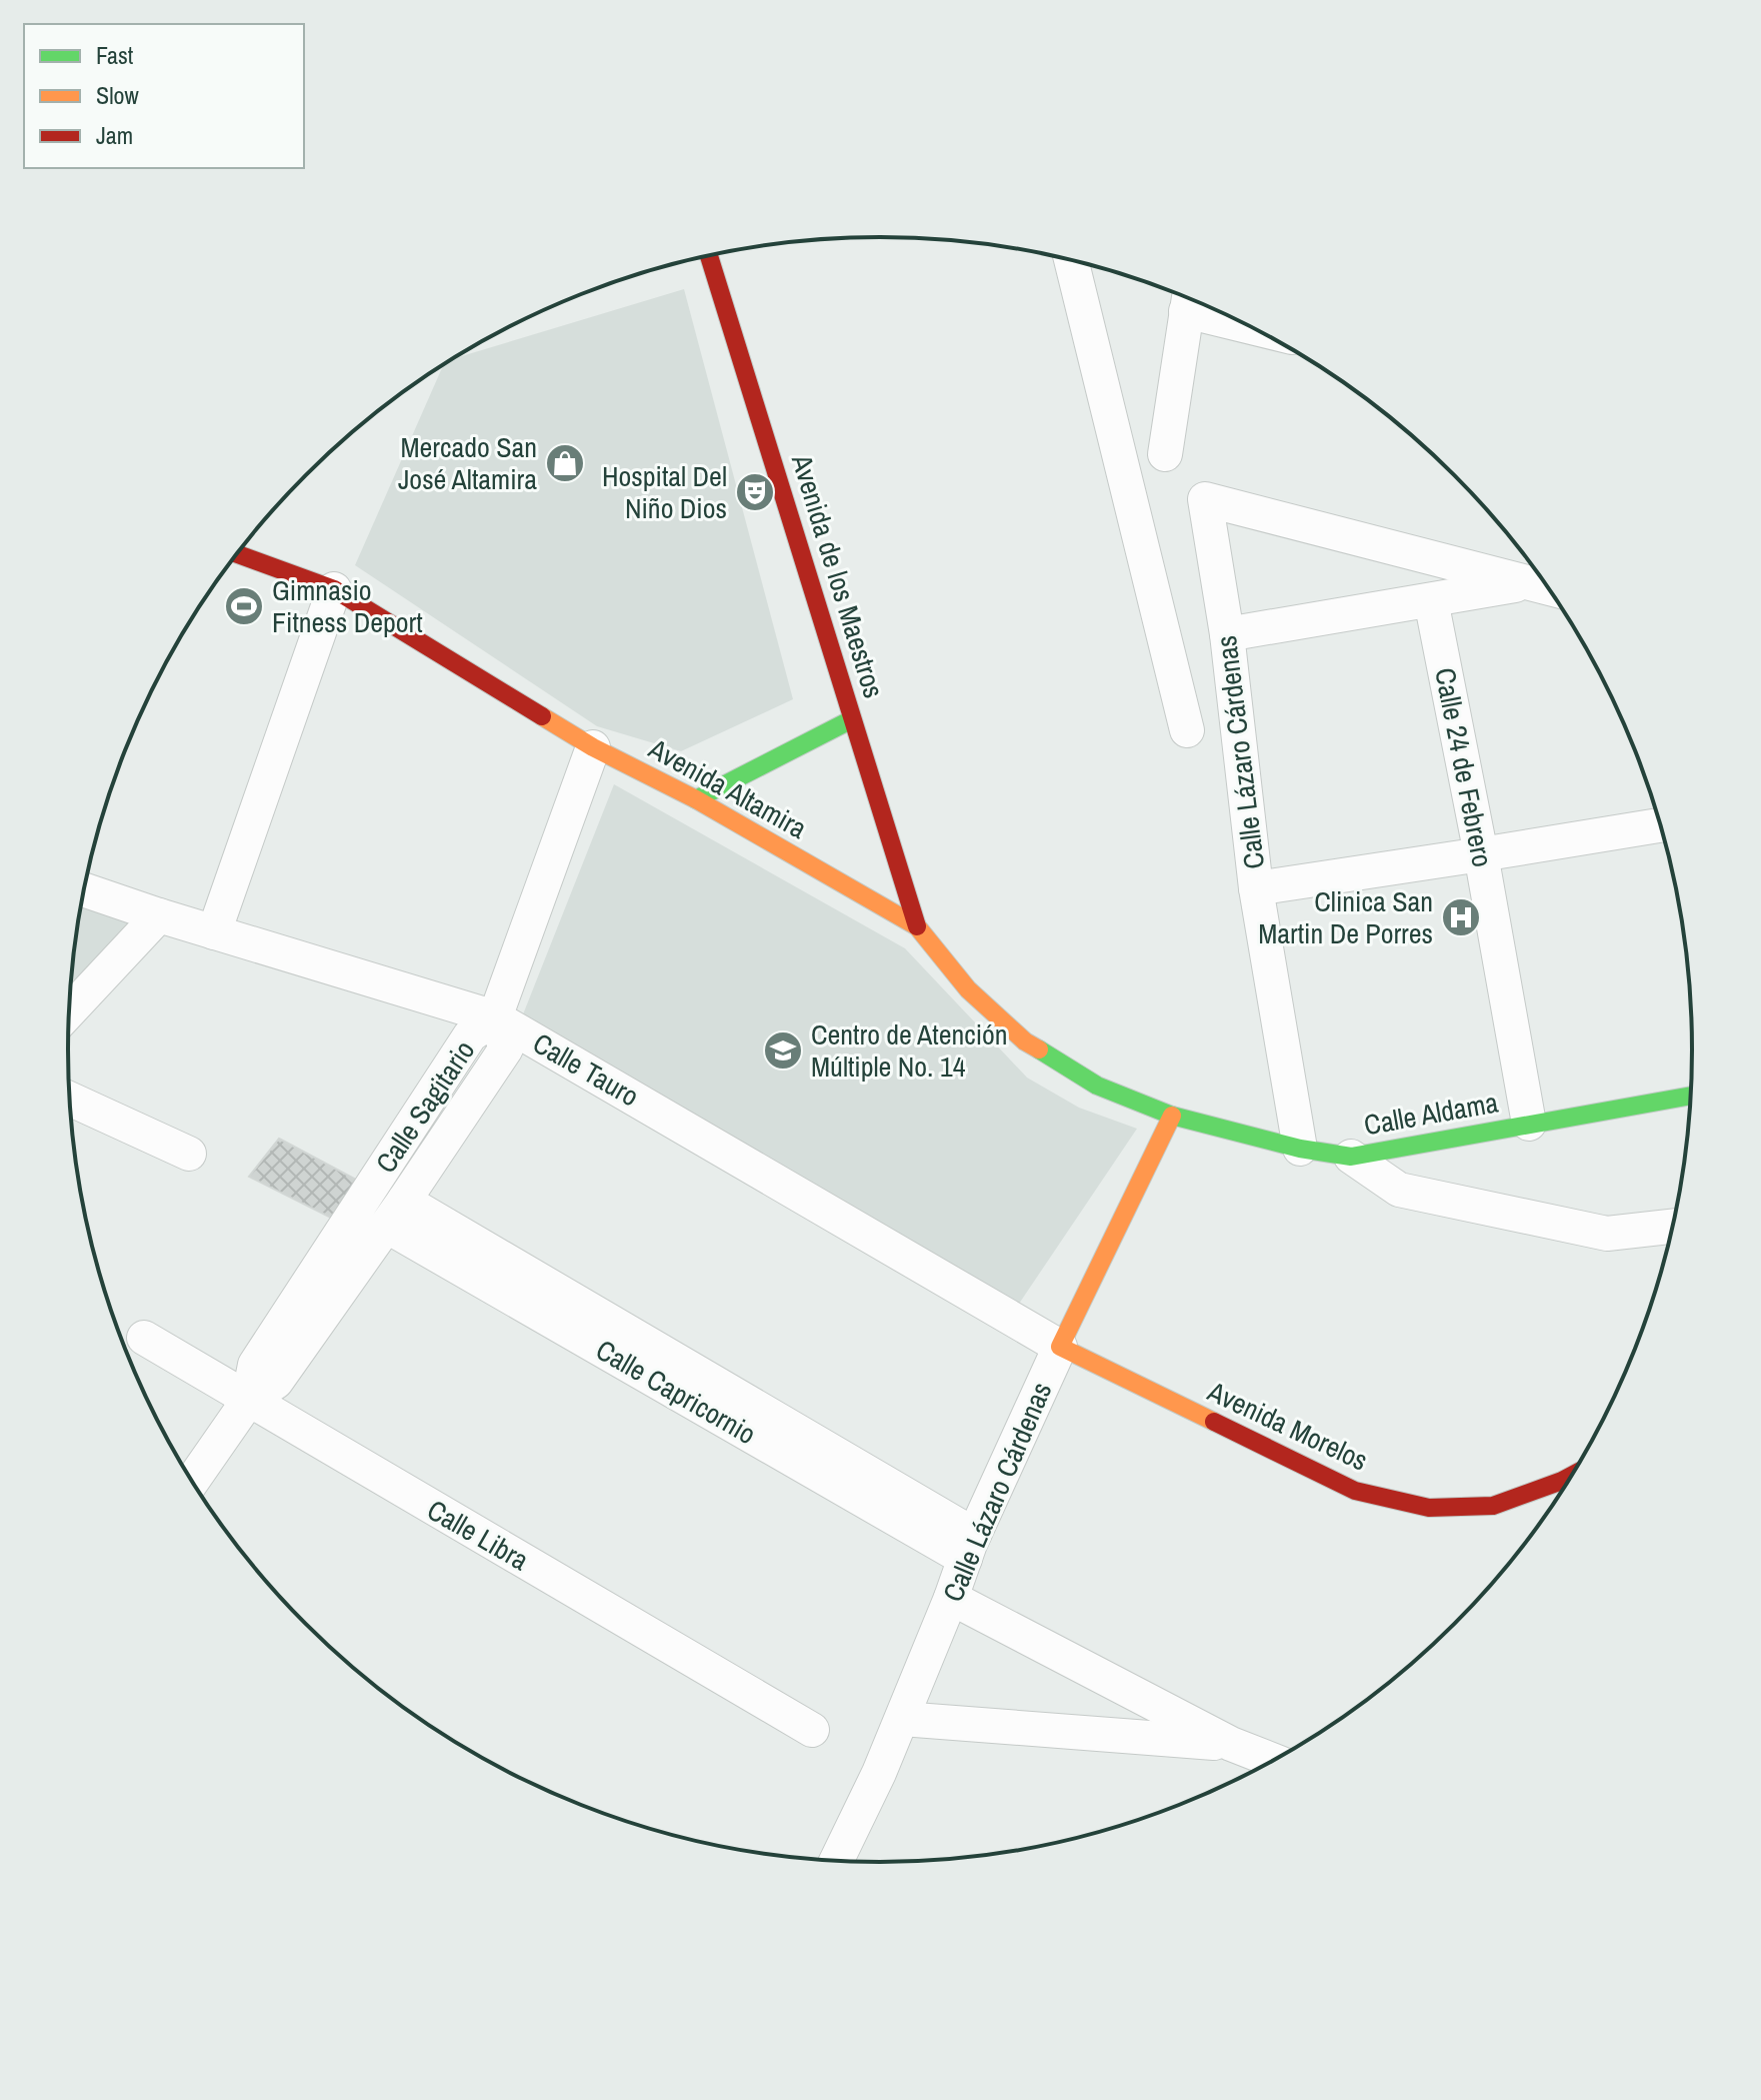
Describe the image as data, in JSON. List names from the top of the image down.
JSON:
{
  "streets": {
    "main road": [
      "Avenida de los Maestros",
      "Calle Lázaro Cárdenas",
      "Avenida Altamira",
      "Calle Aldama",
      "Avenida Morelos"
    ],
    "street": [
      "Calle 24 de Febrero",
      "Calle Tauro",
      "Calle Sagitario",
      "Calle Capricornio",
      "Calle Libra"
    ]
  },
  "crossings": [
    ["Avenida de los Maestros", "Avenida Altamira"],
    ["Calle Lázaro Cárdenas", "Avenida Altamira"],
    ["Calle Lázaro Cárdenas", "Calle Tauro"],
    ["Calle Lázaro Cárdenas", "Calle Aldama"],
    ["Calle Lázaro Cárdenas", "Calle Capricornio"],
    ["Calle Lázaro Cárdenas", "Avenida Morelos"],
    ["Calle 24 de Febrero", "Calle Aldama"],
    ["Avenida Altamira", "Calle Aldama"],
    ["Calle Tauro", "Calle Sagitario"],
    ["Calle Tauro", "Avenida Morelos"],
    ["Calle Sagitario", "Calle Capricornio"],
    ["Calle Sagitario", "Calle Libra"]
  ],
  "places": {
    "shop": ["Mercado San José Altamira"],
    "theatre": ["Hospital Del Niño Dios"],
    "sports": ["Gimnasio Fitness Deport"],
    "hospital": ["Clinica San Martin De Porres"],
    "school or university": ["Centro de Atención Múltiple No. 14"]
  },
  "legend": ["Fast", "Slow", "Jam"]
}
